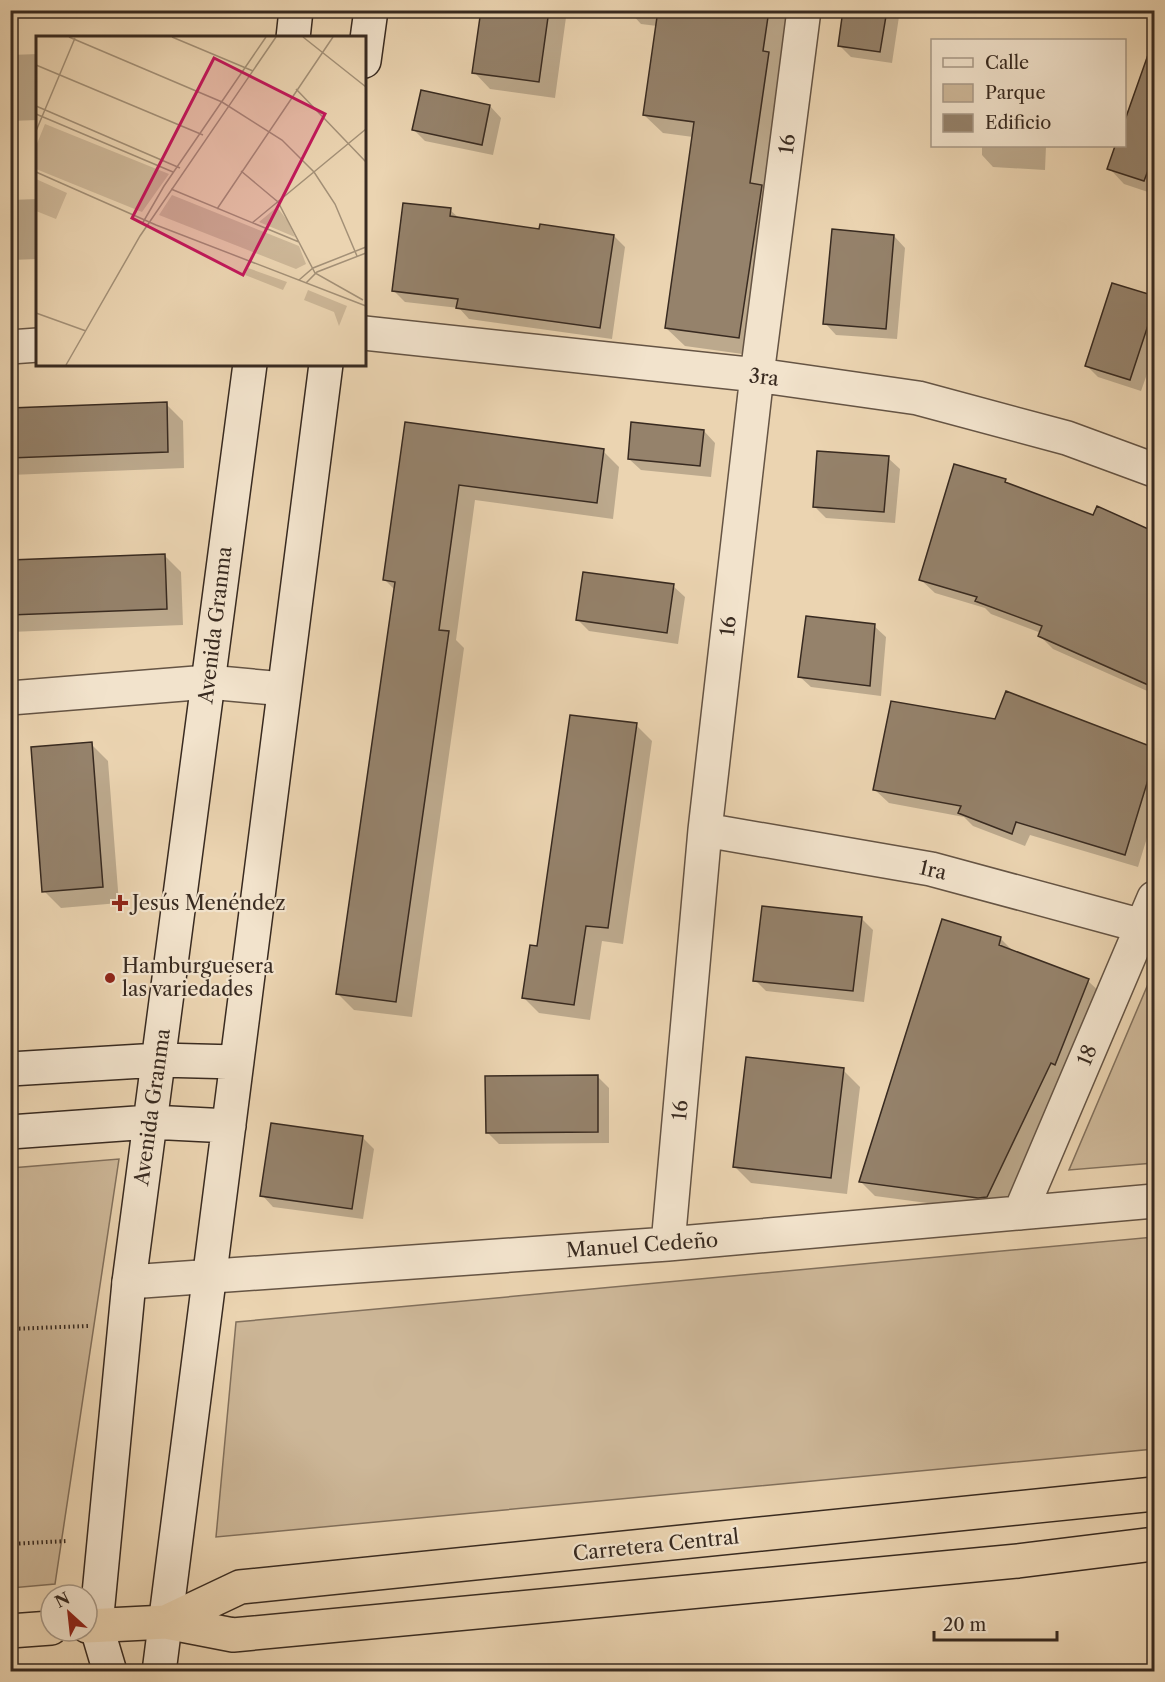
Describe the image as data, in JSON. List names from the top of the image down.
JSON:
{
  "streets": {
    "highway": ["Carretera Central"],
    "street": [
      "16",
      "3ra",
      "Avenida Granma",
      "1ra",
      "18",
      "Manuel Cedeño"
    ]
  },
  "crossings": [
    ["16", "3ra"],
    ["16", "1ra"],
    ["16", "Manuel Cedeño"],
    ["Avenida Granma", "Manuel Cedeño"],
    ["1ra", "18"],
    ["18", "Manuel Cedeño"]
  ],
  "places": {
    "health": ["Jesús Menéndez"],
    "other": ["Hamburguesera las variedades"]
  },
  "legend": ["Calle", "Parque", "Edificio"],
  "scale_bar": "20 m",
  "north": "top left"
}
